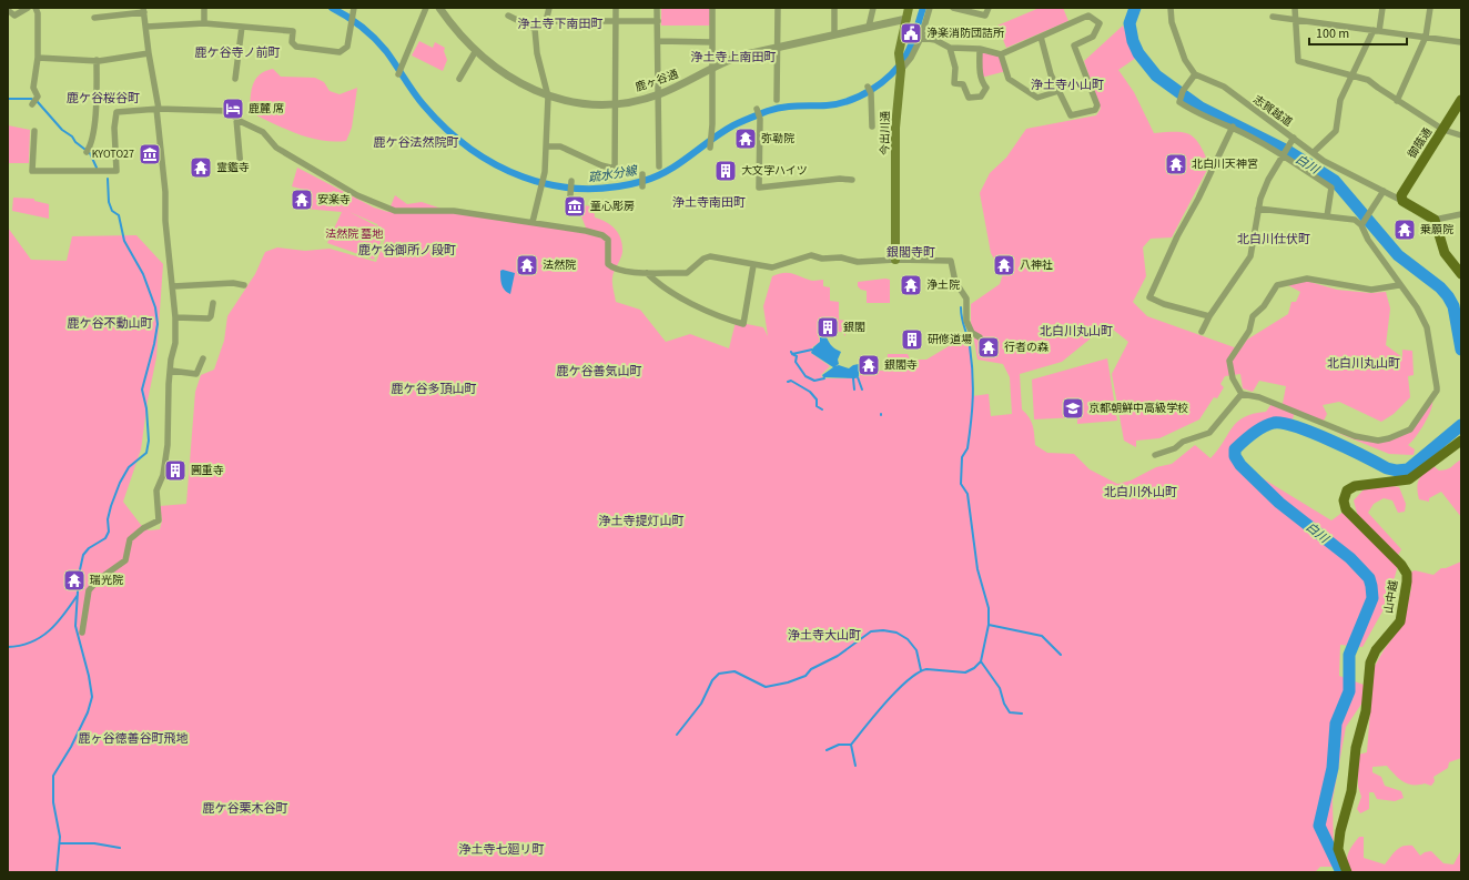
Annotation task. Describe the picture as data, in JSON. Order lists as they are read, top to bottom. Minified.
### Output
{"streets":{"main road":["今出川通","御蔭通","山中越"],"street":["鹿ヶ谷通","志賀越道"]},"crossings":[["鹿ヶ谷通","今出川通"],["志賀越道","御蔭通"]],"districts":["浄土寺下南田町","鹿ケ谷寺ノ前町","浄土寺上南田町","浄土寺小山町","鹿ケ谷桜谷町","鹿ケ谷法然院町","浄土寺南田町","北白川仕伏町","鹿ケ谷御所ノ段町","銀閣寺町","鹿ケ谷不動山町","北白川丸山町","北白川丸山町","鹿ケ谷善気山町","鹿ケ谷多頂山町","北白川外山町","浄土寺提灯山町","浄土寺大山町","鹿ヶ谷徳善谷町飛地","鹿ケ谷栗木谷町","浄土寺七廻リ町"],"water":["白川","疏水分線"],"parks":["法然院 墓地"],"places":{"public building":["浄楽消防団詰所"],"hotel":["鹿麓 席"],"temple":["弥勒院","北白川天神宮","霊鑑寺","安楽寺","乗願院","法然院","八神社","浄土院","行者の森","銀閣寺","瑞光院"],"museum":["KYOTO27","童心彫房"],"building":["大文字ハイツ","銀閣","研修道場","圓重寺"],"school or university":["京都朝鮮中高級学校"]},"scale_bar":"100 m"}
